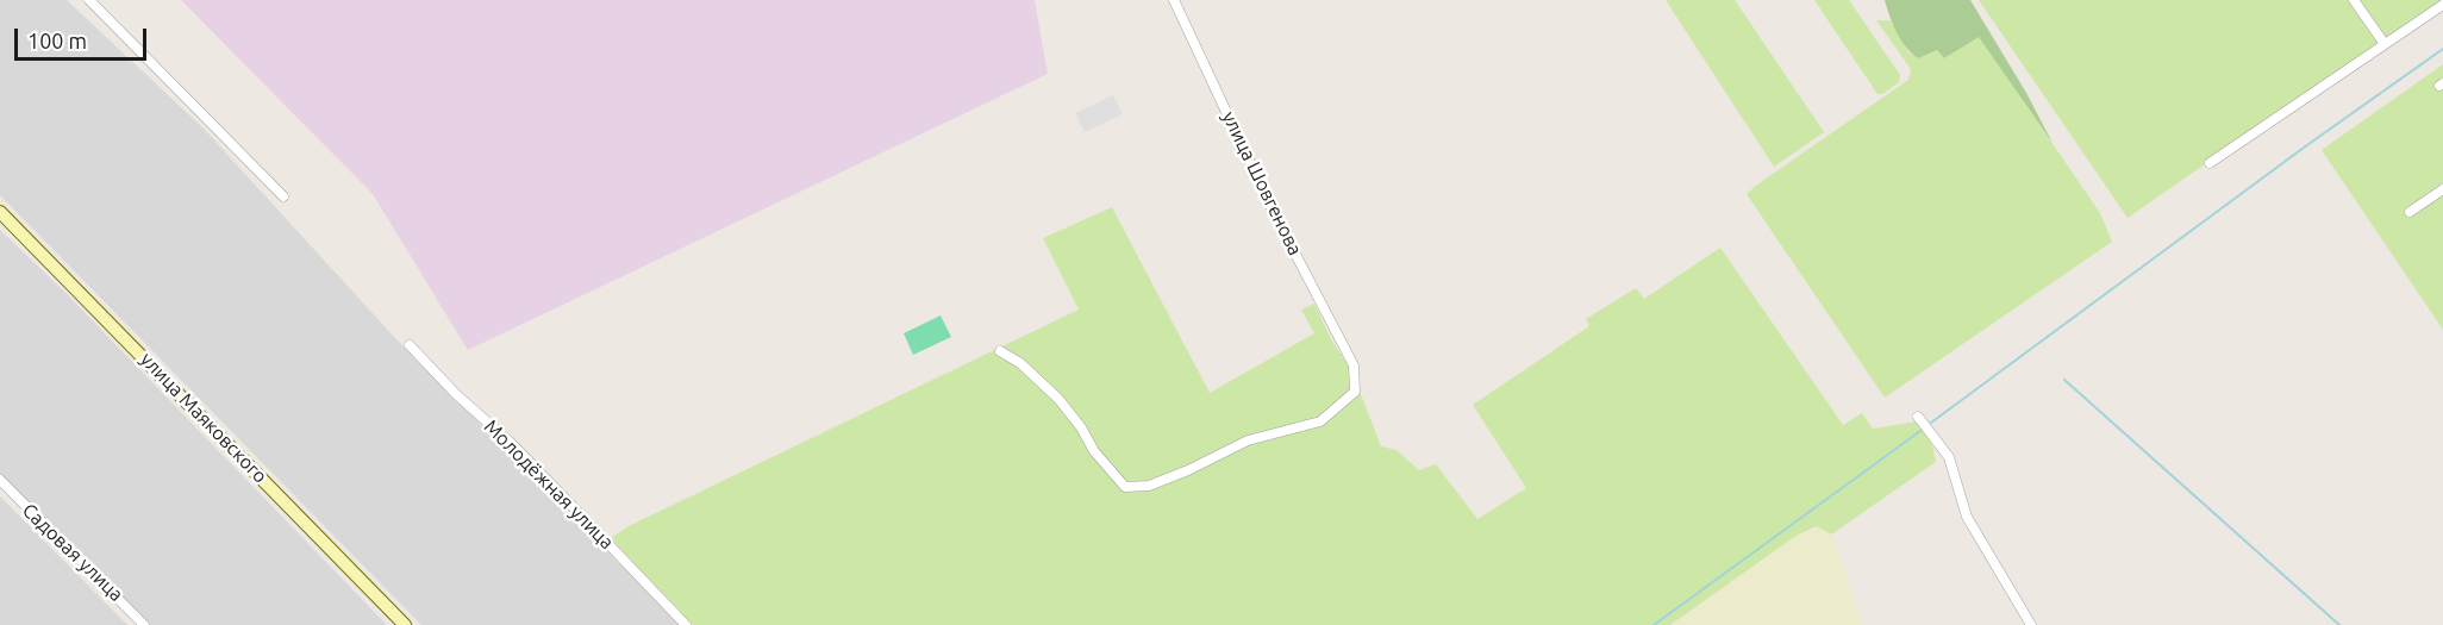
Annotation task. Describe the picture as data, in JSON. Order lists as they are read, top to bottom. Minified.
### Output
{"streets":{"street":["улица Шовгенова","улица Маяковского","Молодёжная улица","Садовая улица"]},"scale_bar":"100 m"}
